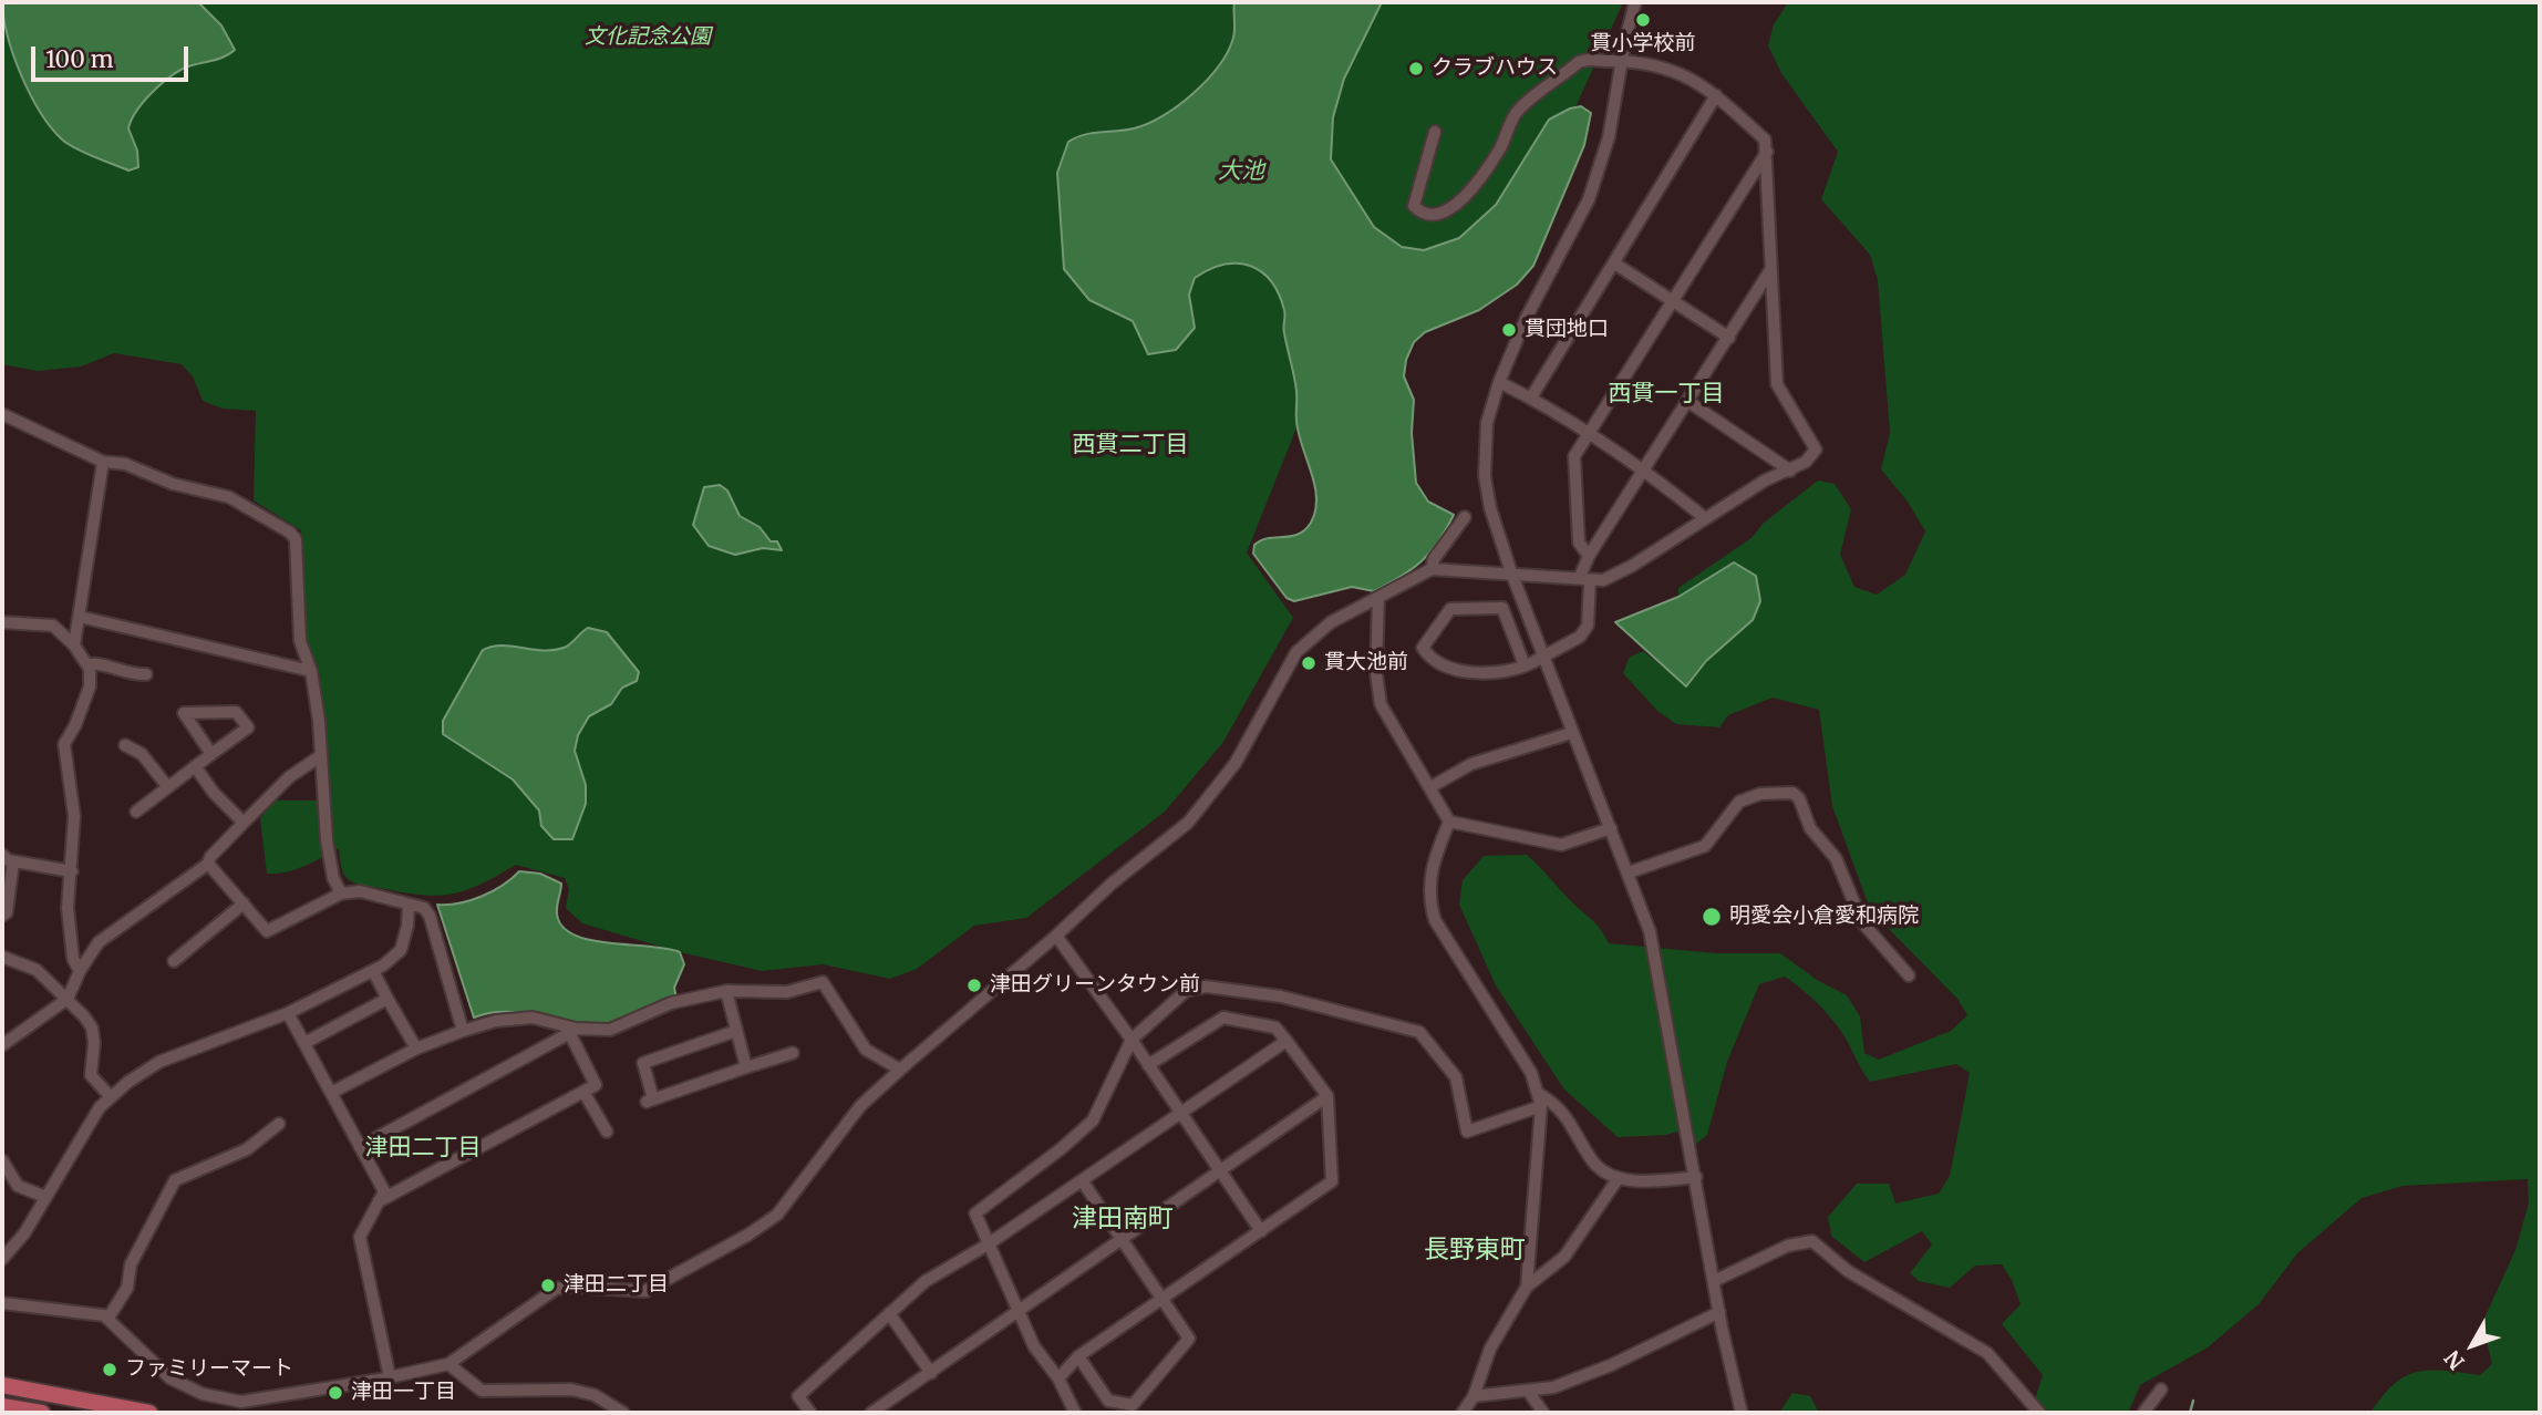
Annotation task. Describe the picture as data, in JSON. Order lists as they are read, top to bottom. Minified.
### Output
{"districts":["西貫一丁目","西貫二丁目","津田二丁目","津田南町","長野東町"],"water":["大池"],"parks":["文化記念公園"],"places":["貫小学校前","クラブハウス","貫団地口","貫大池前","明愛会小倉愛和病院","津田グリーンタウン前","津田二丁目","ファミリーマート","津田一丁目"],"scale_bar":"100 m","north":"bottom left"}
